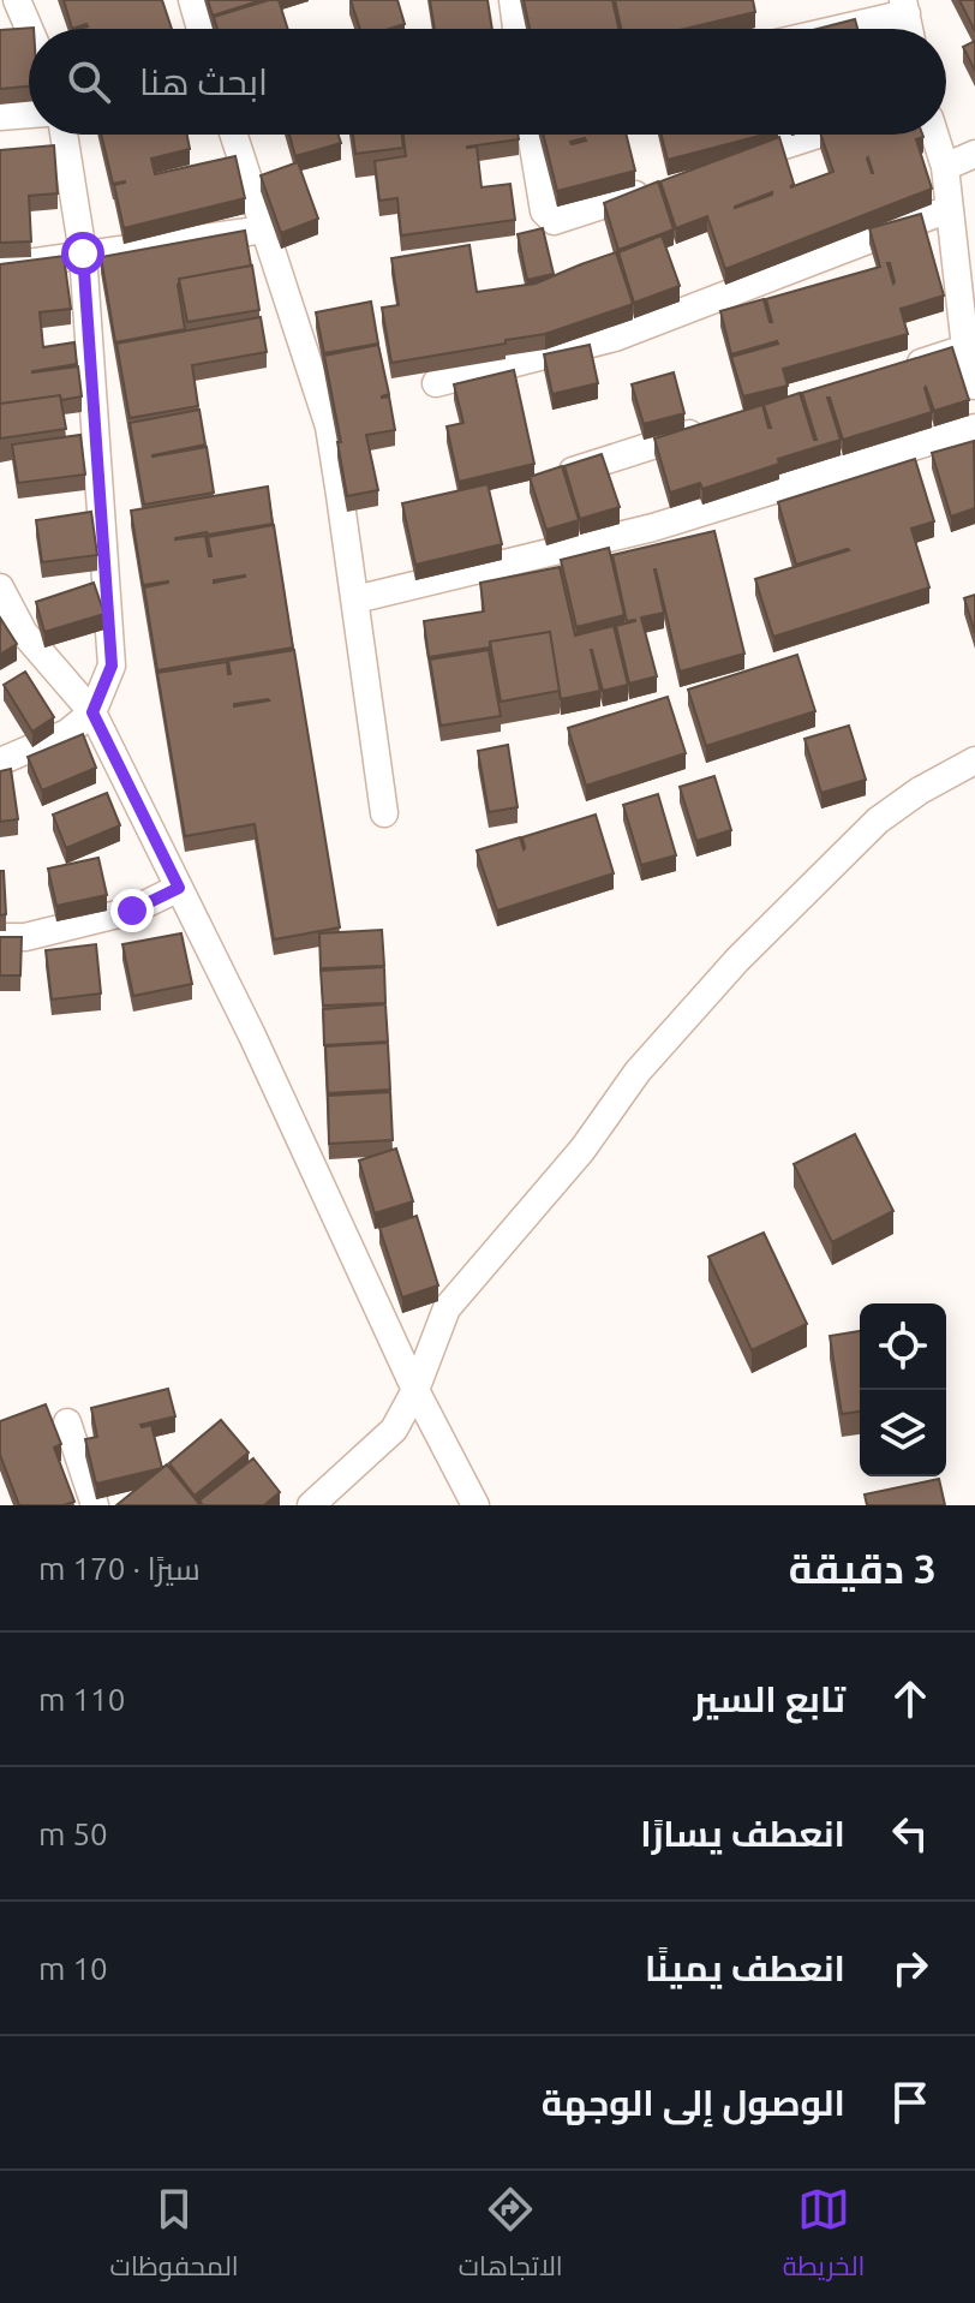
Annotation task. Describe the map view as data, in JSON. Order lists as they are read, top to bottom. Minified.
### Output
{"page":{"search":"ابحث هنا","heading":["3 دقيقة","سيرًا · 170 m"],"list":[["تابع السير","110 m"],["انعطف يسارًا","50 m"],["انعطف يمينًا","10 m"],"الوصول إلى الوجهة"],"nav":["الخريطة","الاتجاهات","المحفوظات"]}}
